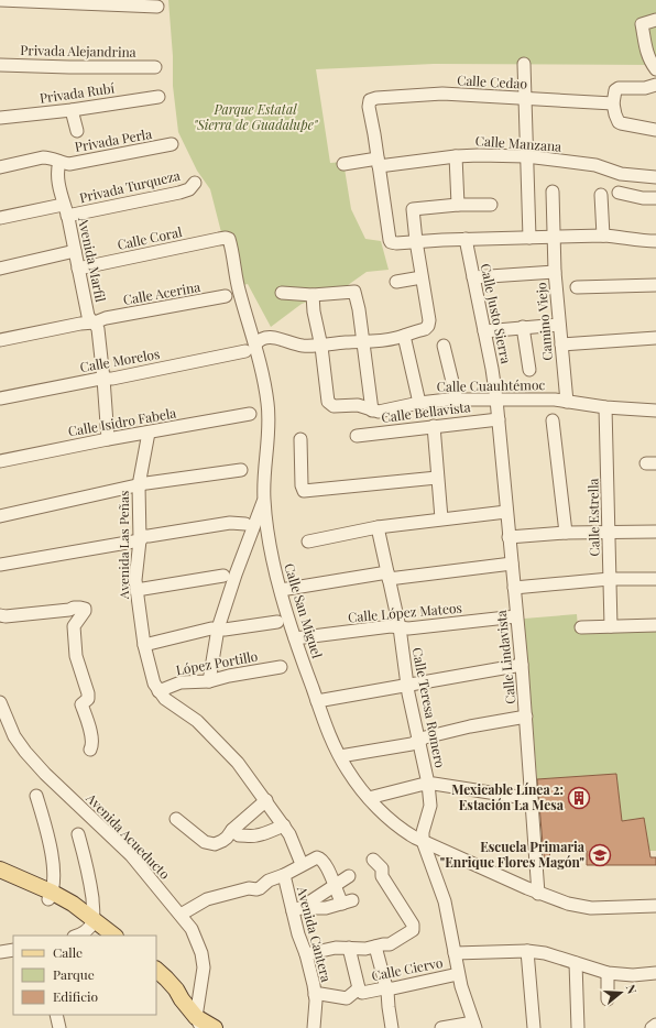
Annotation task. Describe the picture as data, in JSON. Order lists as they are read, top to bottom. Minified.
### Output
{"streets":{"street":["Privada Alejandrina","Calle Cedao","Privada Rubí","Privada Perla","Calle Manzana","Privada Turqueza","Calle Coral","Avenida Marfil","Calle Acerina","Calle Justo Sierra","Camino Viejo","Calle Morelos","Calle Cuauhtémoc","Calle Bellavista","Calle Isidro Fabela","Calle Estrella","Avenida Las Peñas","Calle San Miguel","Calle López Mateos","Calle Lindavista","López Portillo","Calle Teresa Romero","Avenida Acueducto","Avenida Cantera","Calle Ciervo"]},"crossings":[["Calle Cedao","Calle Manzana"],["Privada Perla","Avenida Marfil"],["Privada Turqueza","Avenida Marfil"],["Calle Coral","Avenida Marfil"],["Calle Coral","Calle San Miguel"],["Avenida Marfil","Calle Acerina"],["Avenida Marfil","Calle Morelos"],["Avenida Marfil","Calle Isidro Fabela"],["Calle Justo Sierra","Calle Cuauhtémoc"],["Calle Justo Sierra","Calle Bellavista"],["Calle Justo Sierra","Calle Lindavista"],["Camino Viejo","Calle Cuauhtémoc"],["Calle Morelos","Calle Cuauhtémoc"],["Calle Morelos","Calle San Miguel"],["Calle Cuauhtémoc","Calle Estrella"],["Calle Bellavista","Calle Lindavista"],["Calle Isidro Fabela","Avenida Las Peñas"],["Avenida Las Peñas","López Portillo"],["Calle San Miguel","Calle López Mateos"],["Calle San Miguel","Calle Lindavista"],["Calle San Miguel","Calle Teresa Romero"],["Calle López Mateos","Calle Lindavista"],["Calle López Mateos","Calle Teresa Romero"],["Avenida Cantera","Calle Ciervo"]],"parks":["Parque Estatal \"Sierra de Guadalupe\""],"places":{"building":["Mexicable Línea 2: Estación La Mesa"],"school or university":["Escuela Primaria \"Enrique Flores Magón\""]},"legend":["Calle","Parque","Edificio"],"north":"right"}
